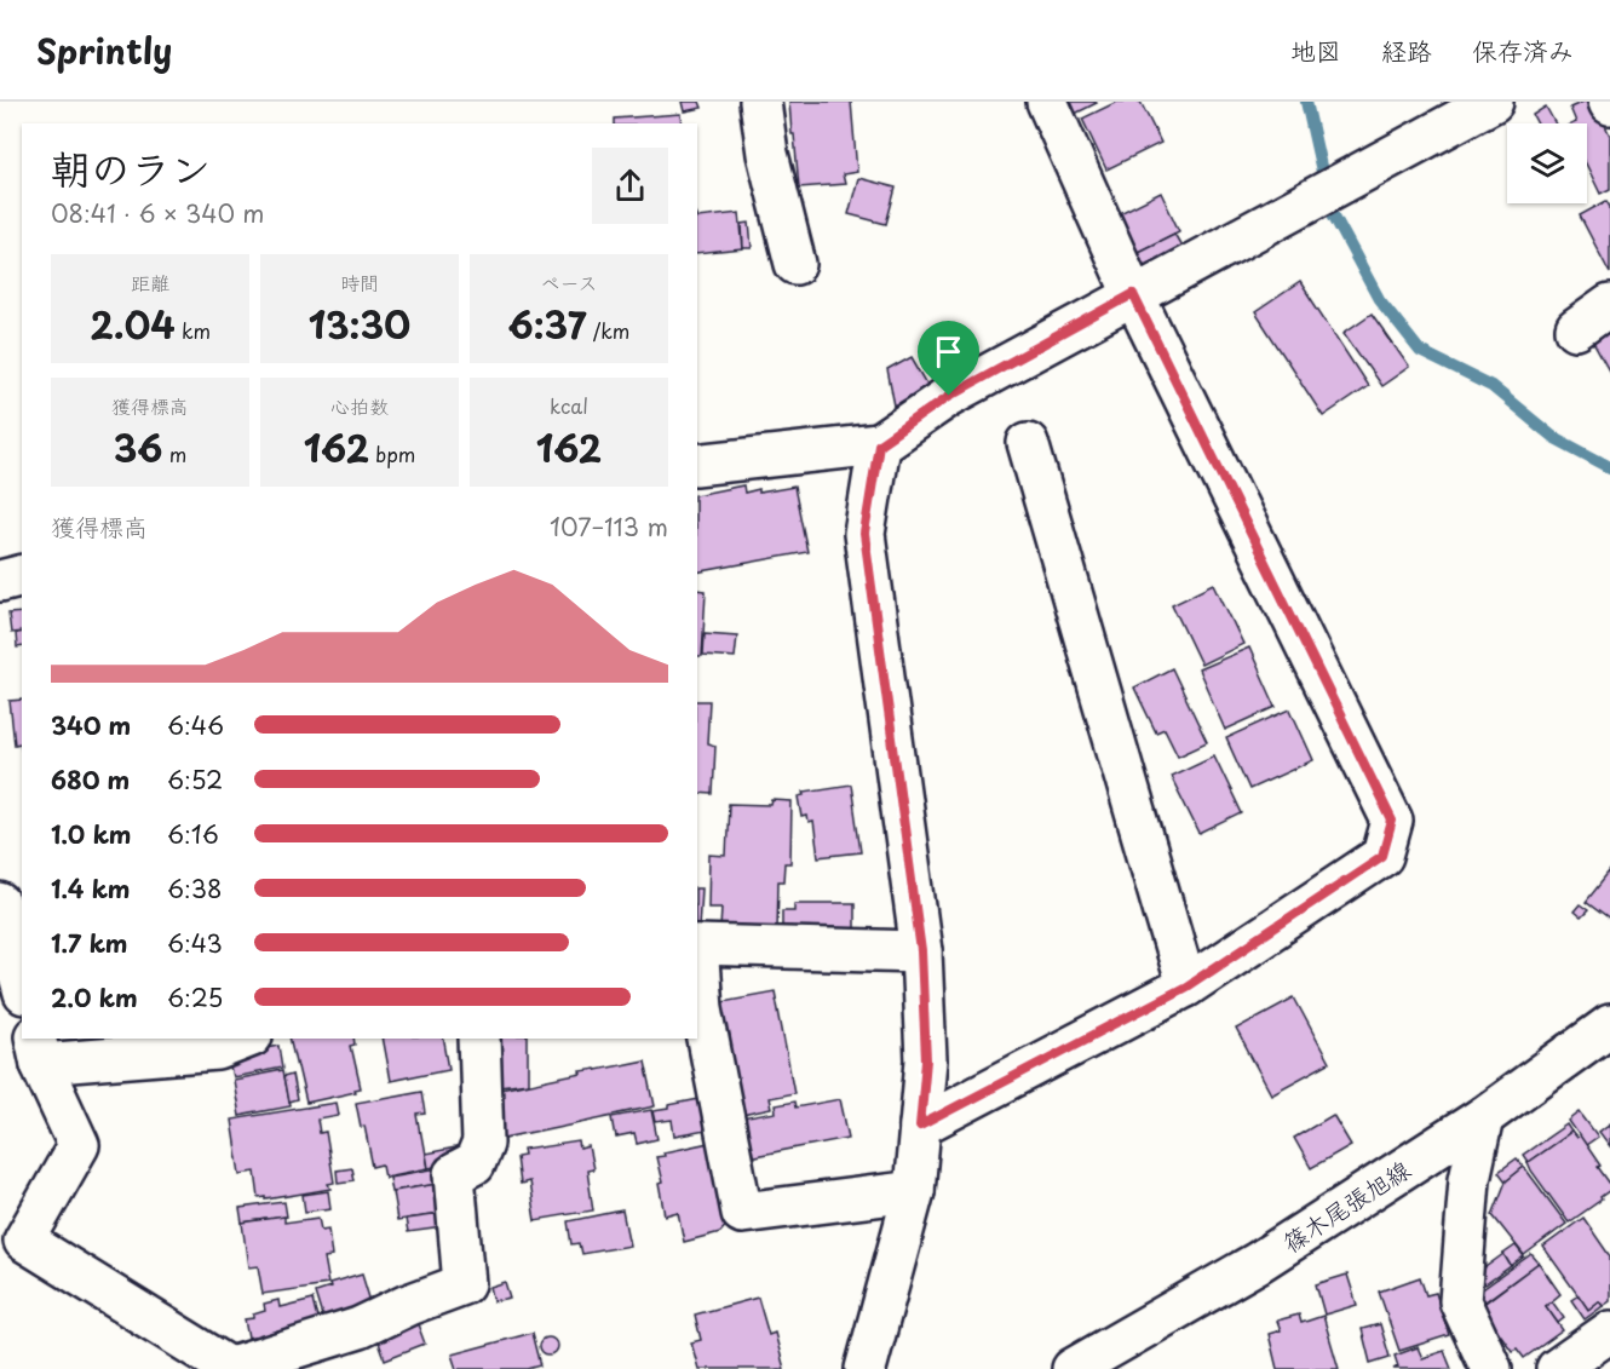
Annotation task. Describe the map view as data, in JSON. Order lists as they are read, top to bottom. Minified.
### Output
{"streets":{"street":["篠木尾張旭線"]},"page":{"header":"Sprintly","nav":["地図","経路","保存済み"],"heading":["朝のラン","08:41 · 6 × 340 m"],"stats":[["距離","2.04 km"],["時間","13:30"],["ペース","6:37 /km"],["獲得標高","36 m"],["心拍数","162 bpm"],["kcal","162"]],"chart":["獲得標高","107–113 m"],"list":[{"name":"340 m","note":"6:46"},{"name":"680 m","note":"6:52"},{"name":"1.0 km","note":"6:16"},{"name":"1.4 km","note":"6:38"},{"name":"1.7 km","note":"6:43"},{"name":"2.0 km","note":"6:25"}]}}
